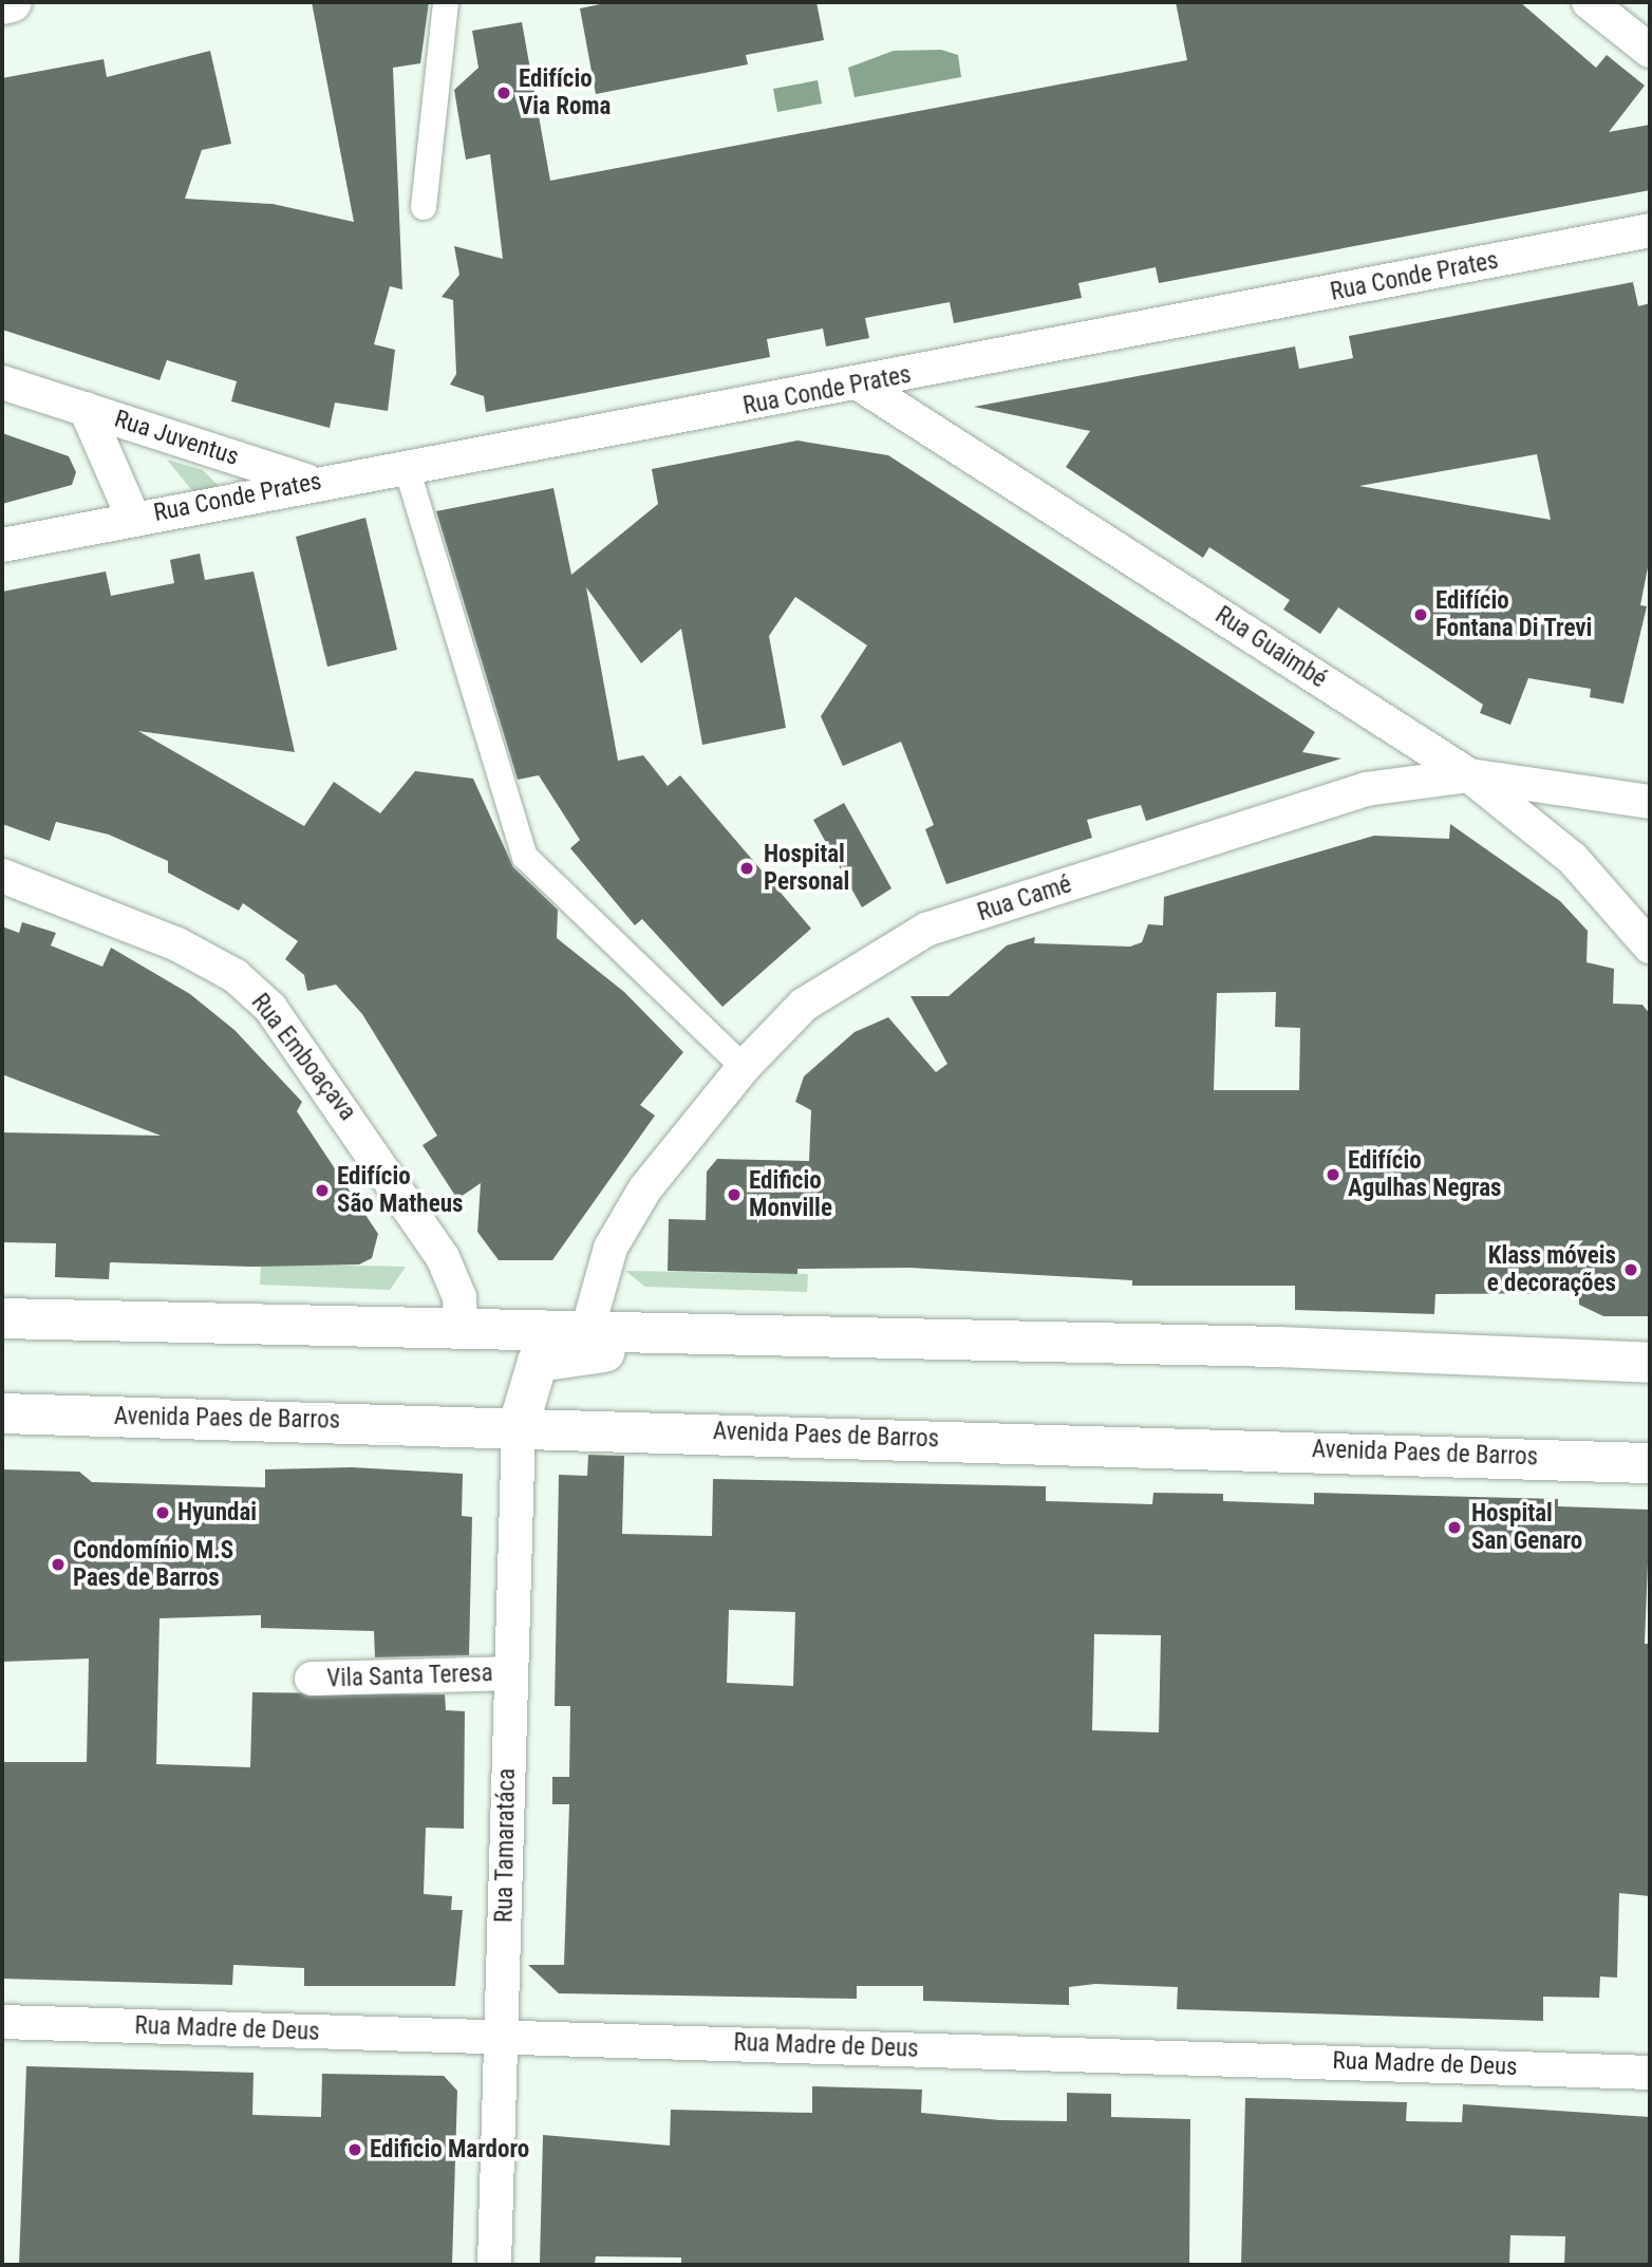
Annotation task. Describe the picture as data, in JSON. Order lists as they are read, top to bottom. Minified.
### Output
{"streets":{"main road":["Avenida Paes de Barros"],"street":["Rua Conde Prates","Rua Juventus","Rua Guaimbé","Rua Camé","Rua Emboaçava","Vila Santa Teresa","Rua Tamaratáca","Rua Madre de Deus"]},"crossings":[["Rua Conde Prates","Rua Juventus"],["Rua Conde Prates","Rua Guaimbé"],["Rua Guaimbé","Rua Camé"],["Avenida Paes de Barros","Rua Tamaratáca"],["Vila Santa Teresa","Rua Tamaratáca"],["Rua Tamaratáca","Rua Madre de Deus"]],"places":["Edifício Via Roma","Edifício Fontana Di Trevi","Hospital Personal","Edifício Agulhas Negras","Edifício São Matheus","Edificio Monville","Klass móveis e decorações","Hyundai","Hospital San Genaro","Condomínio M.S Paes de Barros","Edificio Mardoro"]}
